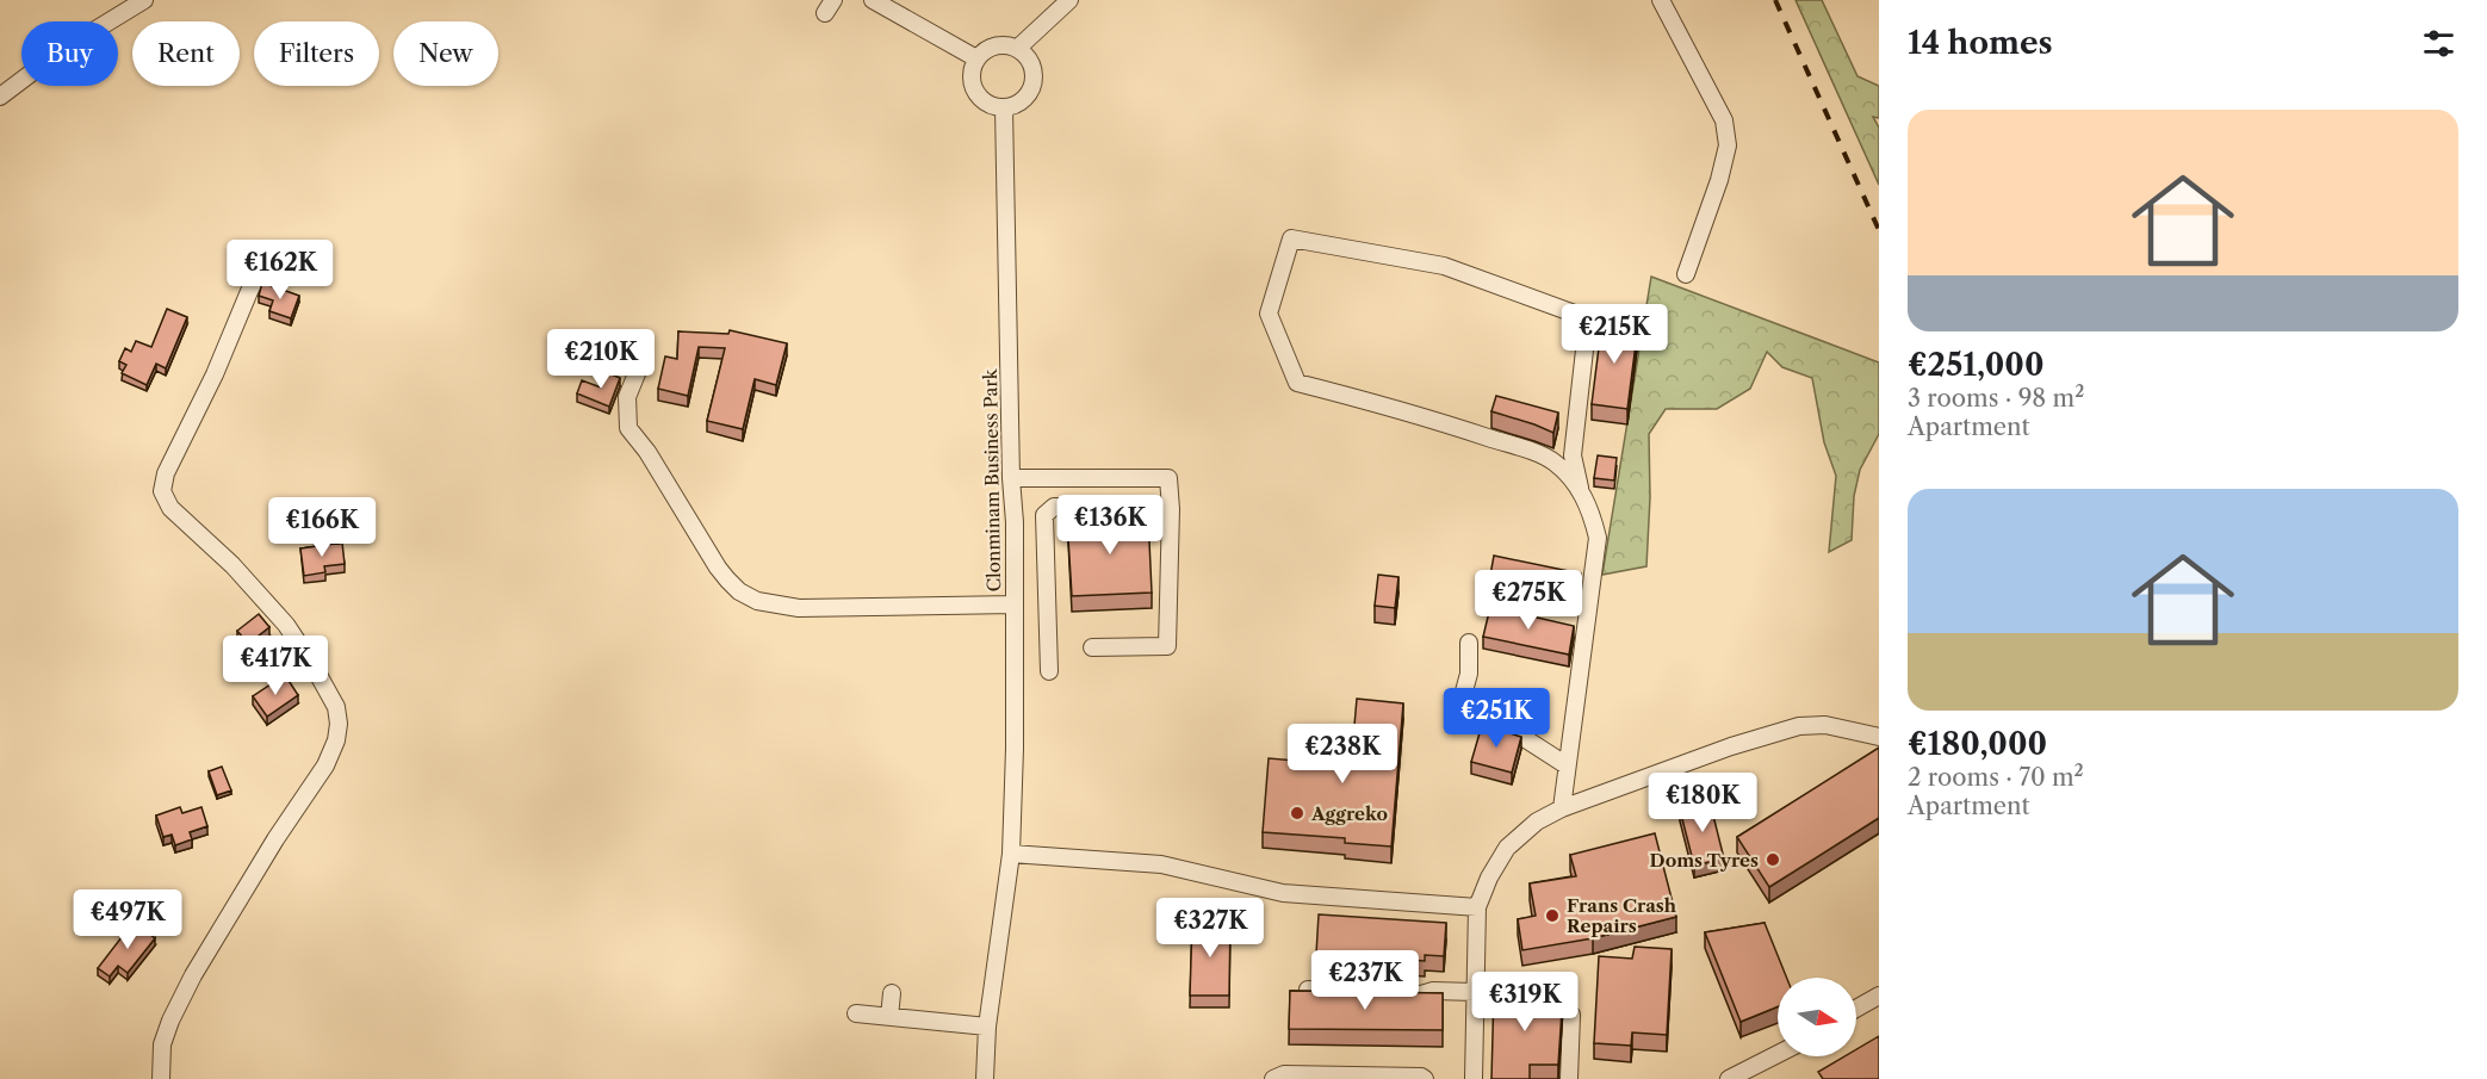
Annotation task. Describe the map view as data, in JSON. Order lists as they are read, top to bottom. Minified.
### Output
{"streets":{"street":["Clonminam Business Park"]},"places":["Aggreko","Doms Tyres","Frans Crash Repairs"],"north":"right","page":{"heading":"14 homes","chip":["Buy","Rent","Filters","New"],"list":[{"name":"€251,000","note":"3 rooms · 98 m² · Apartment"},{"name":"€180,000","note":"2 rooms · 70 m² · Apartment"}],"price":["€162K","€215K","€210K","€136K","€166K","€275K","€417K","€251K","€238K","€180K","€497K","€327K","€237K","€319K"]}}
